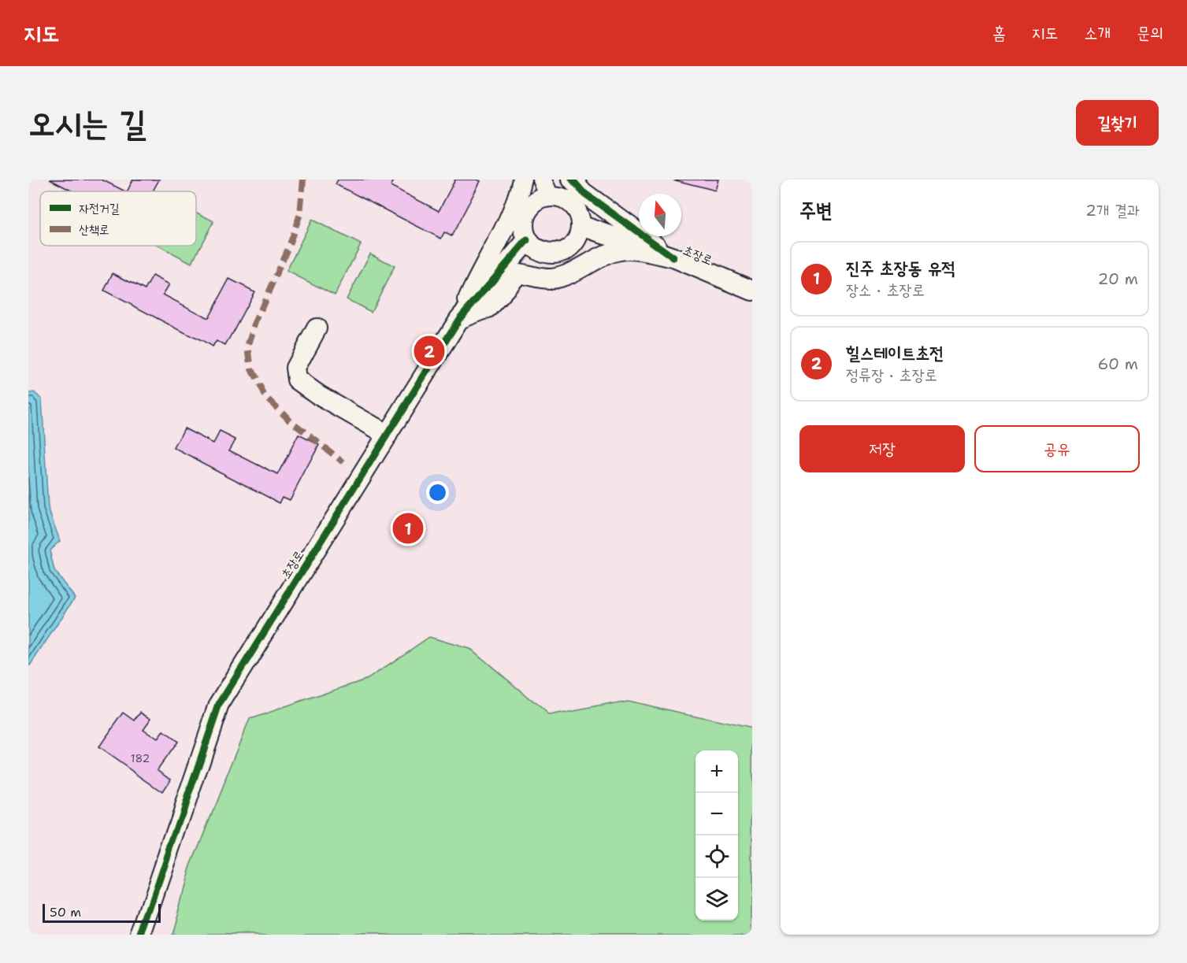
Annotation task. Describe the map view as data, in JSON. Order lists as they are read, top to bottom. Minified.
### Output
{"streets":{"street":["초장로"]},"house_numbers":["182"],"legend":["자전거길","산책로"],"scale_bar":"50 m","north":"top","page":{"header":"지도","nav":["홈","지도","소개","문의"],"buttons":["길찾기",["저장","공유"]],"title":"오시는 길","heading":["주변","2개 결과"],"list":[{"mark":"1","name":"진주 초장동 유적","note":"장소 · 초장로","value":"20 m"},{"mark":"2","name":"힐스테이트초전","note":"정류장 · 초장로","value":"60 m"}],"pins":["2","1"],"map_buttons":["+","−"],"scale":"50 m"}}
